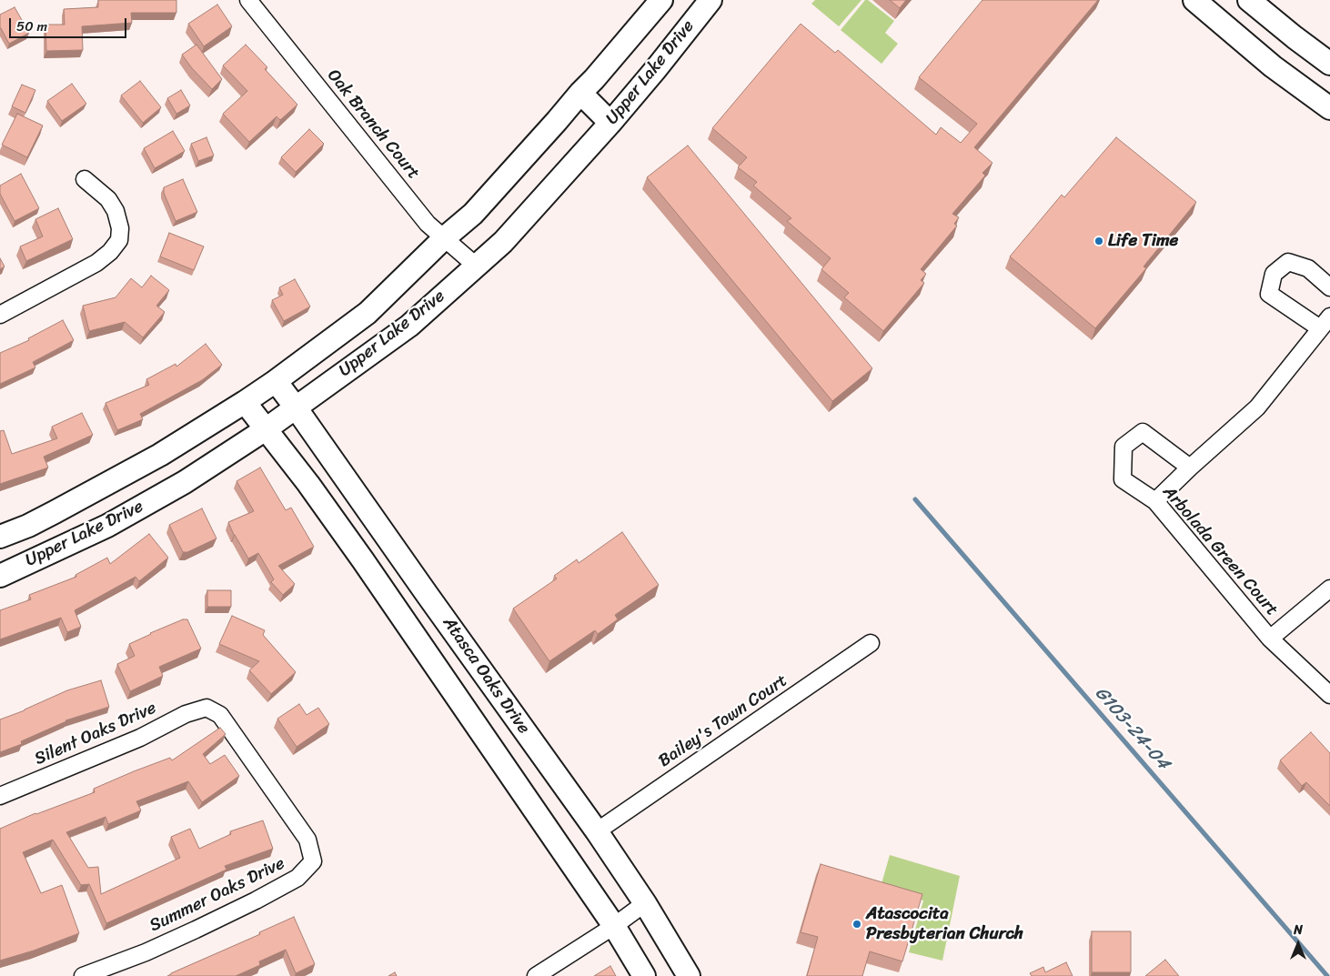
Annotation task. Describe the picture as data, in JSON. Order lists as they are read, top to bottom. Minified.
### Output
{"streets":{"street":["Upper Lake Drive","Oak Branch Court","Arbolada Green Court","Atasca Oaks Drive","Bailey's Town Court","Silent Oaks Drive","Summer Oaks Drive"]},"crossings":[["Upper Lake Drive","Oak Branch Court"],["Upper Lake Drive","Atasca Oaks Drive"],["Atasca Oaks Drive","Bailey's Town Court"],["Silent Oaks Drive","Summer Oaks Drive"]],"water":["G103-24-04"],"places":["Life Time","Atascocita Presbyterian Church"],"scale_bar":"50 m","north":"top"}
